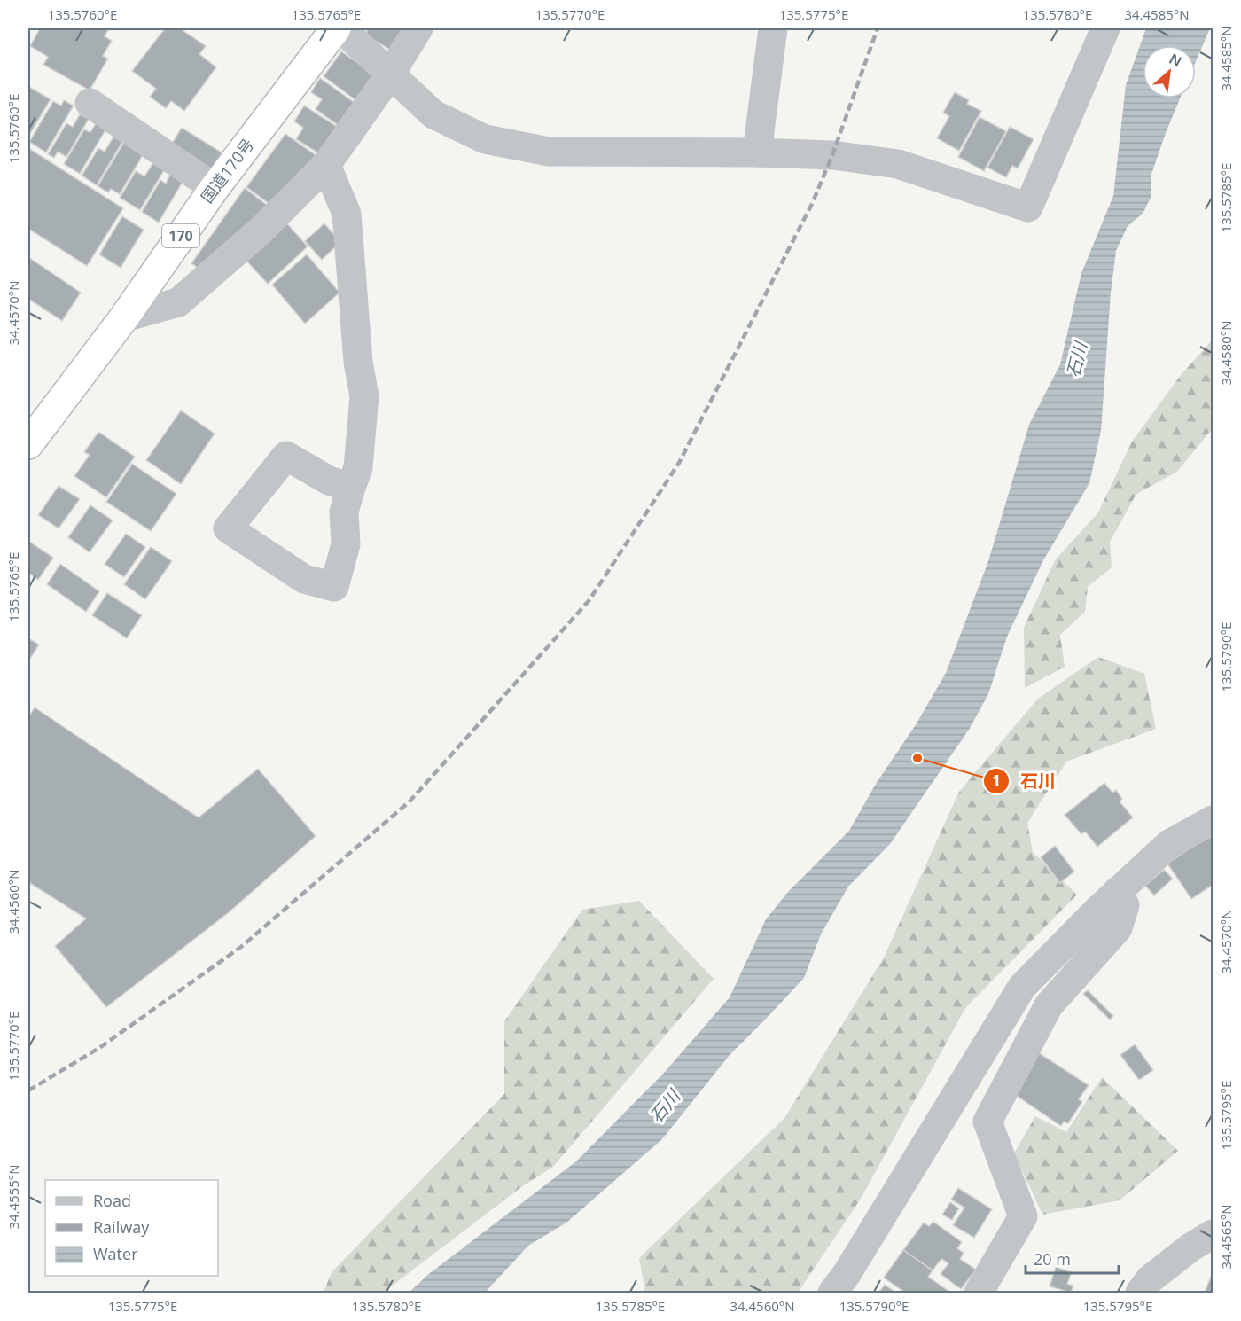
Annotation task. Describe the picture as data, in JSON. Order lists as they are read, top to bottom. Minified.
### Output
{"streets":{"highway":["国道170号","170"]},"water":["石川"],"places":["石川"],"legend":["Road","Railway","Water"],"scale_bar":"20 m","north":"top right","coordinates":["135.5760°E","135.5765°E","135.5770°E","135.5775°E","135.5780°E","34.4585°N","135.5785°E","34.4570°N","34.4580°N","135.5790°E","34.4560°N","135.5795°E","34.4555°N","34.4565°N"]}
